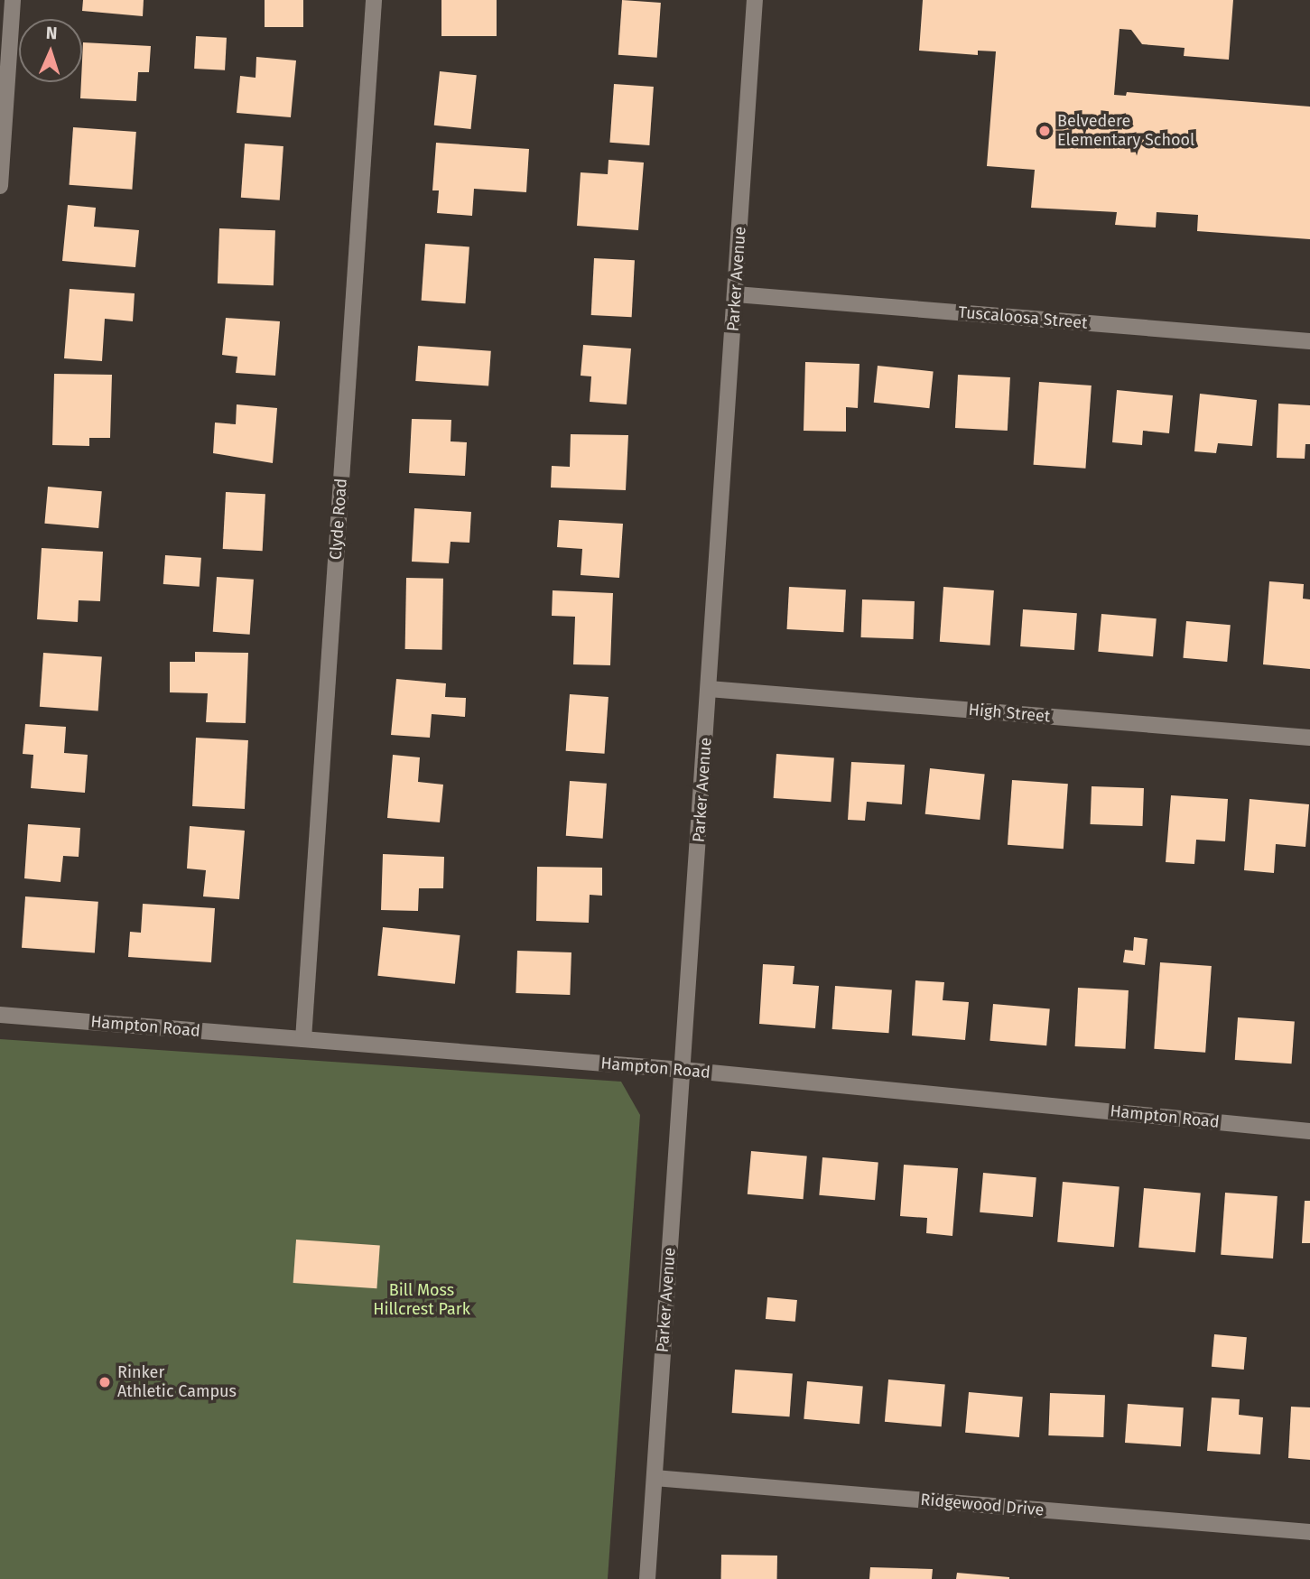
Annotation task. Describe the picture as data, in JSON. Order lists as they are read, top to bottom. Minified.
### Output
{"streets":{"street":["Parker Avenue","Tuscaloosa Street","Clyde Road","High Street","Hampton Road","Ridgewood Drive"]},"crossings":[["Parker Avenue","Tuscaloosa Street"],["Parker Avenue","High Street"],["Parker Avenue","Hampton Road"],["Parker Avenue","Ridgewood Drive"],["Clyde Road","Hampton Road"]],"parks":["Bill Moss Hillcrest Park"],"places":["Belvedere Elementary School","Rinker Athletic Campus"],"north":"top"}
